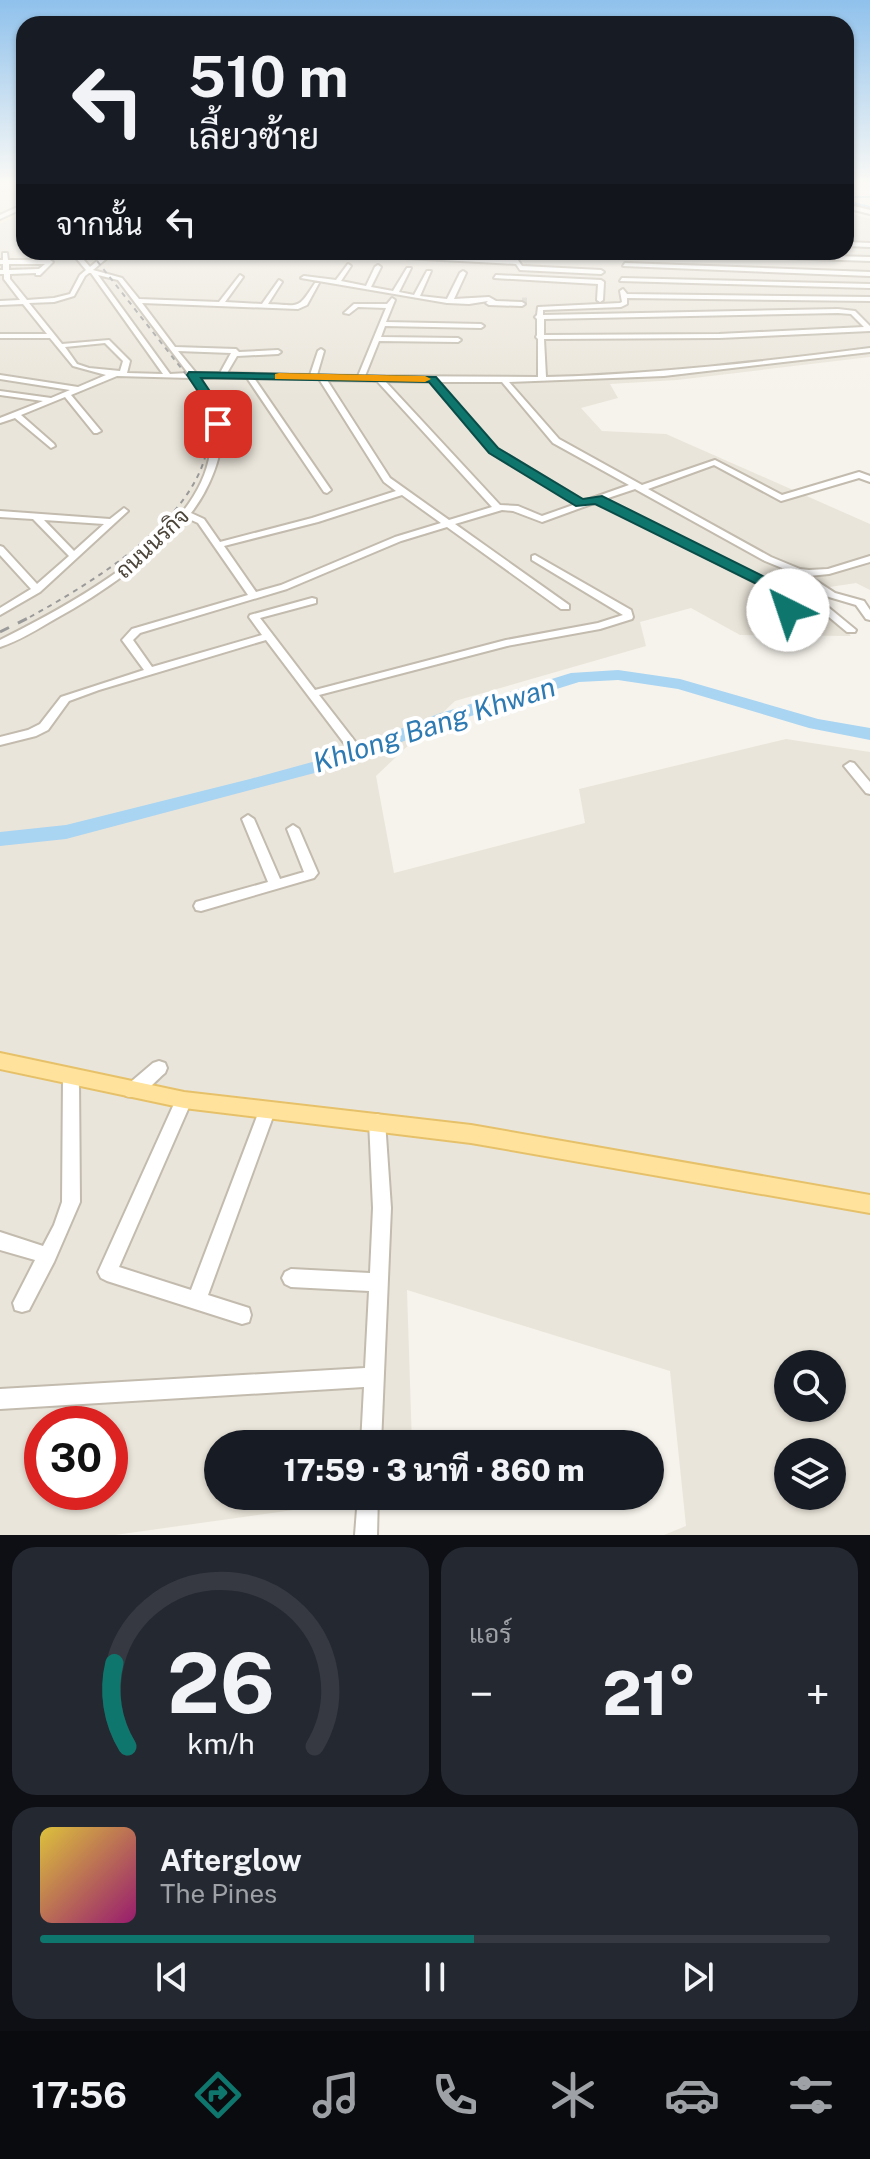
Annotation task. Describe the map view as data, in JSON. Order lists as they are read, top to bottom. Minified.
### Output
{"streets":{"street":["ถนนนรกิจ"]},"water":["Khlong Bang Khwan"],"page":{"turn":["510 m","เลี้ยวซ้าย"],"then":"จากนั้น","limit":"30","trip":"17:59 · 3 นาที · 860 m","tile":"แอร์","heat":["−","21°","+"],"song":["Afterglow","The Pines"],"tabs":"17:56","gauge":["26","km/h"]}}
